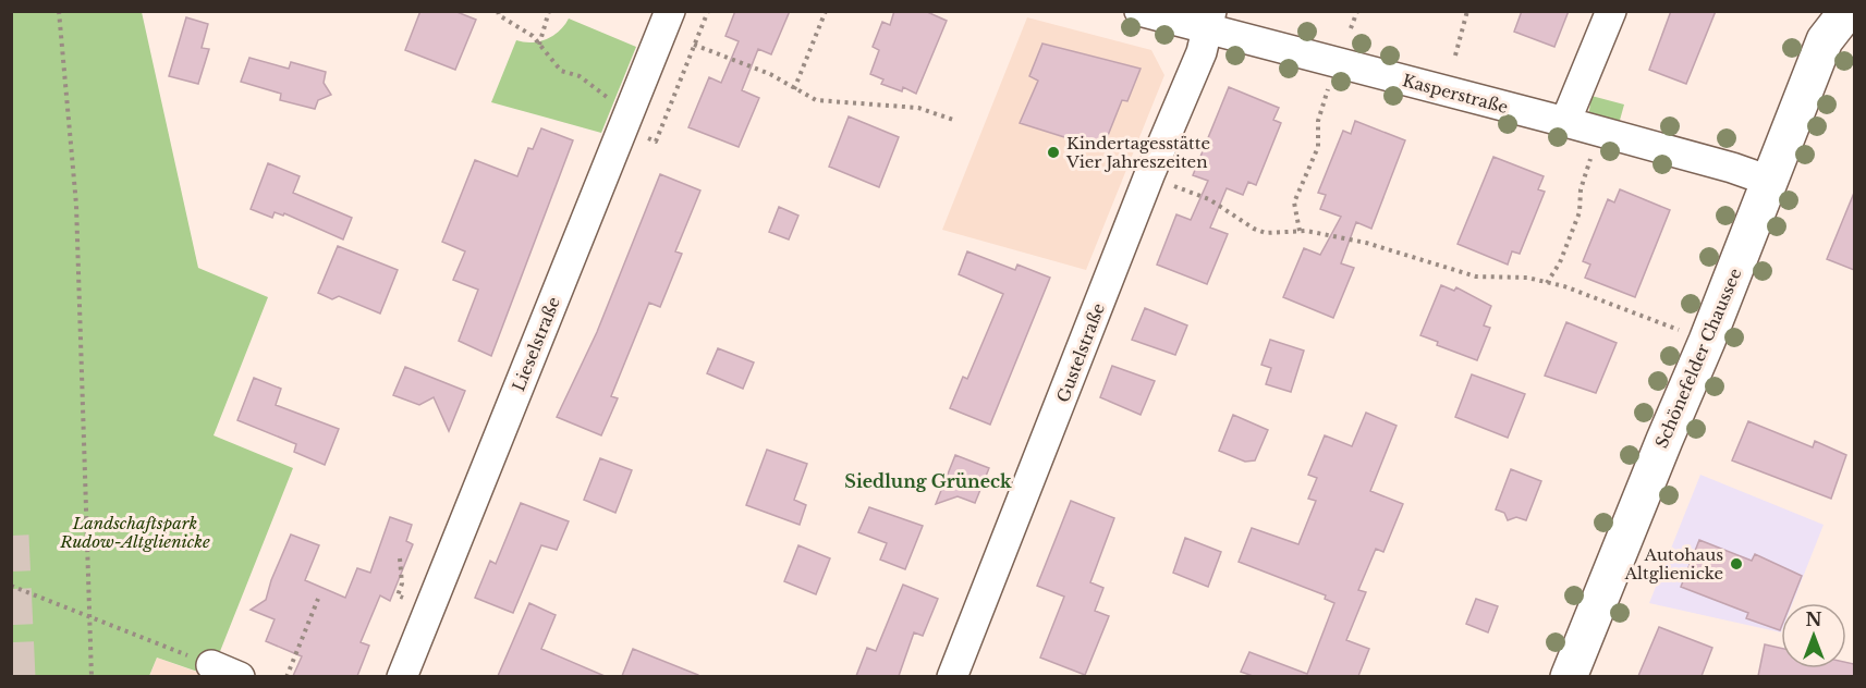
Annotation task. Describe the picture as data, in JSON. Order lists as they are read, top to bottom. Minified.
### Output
{"streets":{"main road":["Schönefelder Chaussee"],"street":["Kasperstraße","Lieselstraße","Gustelstraße"]},"crossings":[["Kasperstraße","Gustelstraße"],["Kasperstraße","Schönefelder Chaussee"]],"districts":["Siedlung Grüneck"],"parks":["Landschaftspark Rudow-Altglienicke"],"places":["Kindertagesstätte Vier Jahreszeiten","Autohaus Altglienicke"],"north":"top"}
